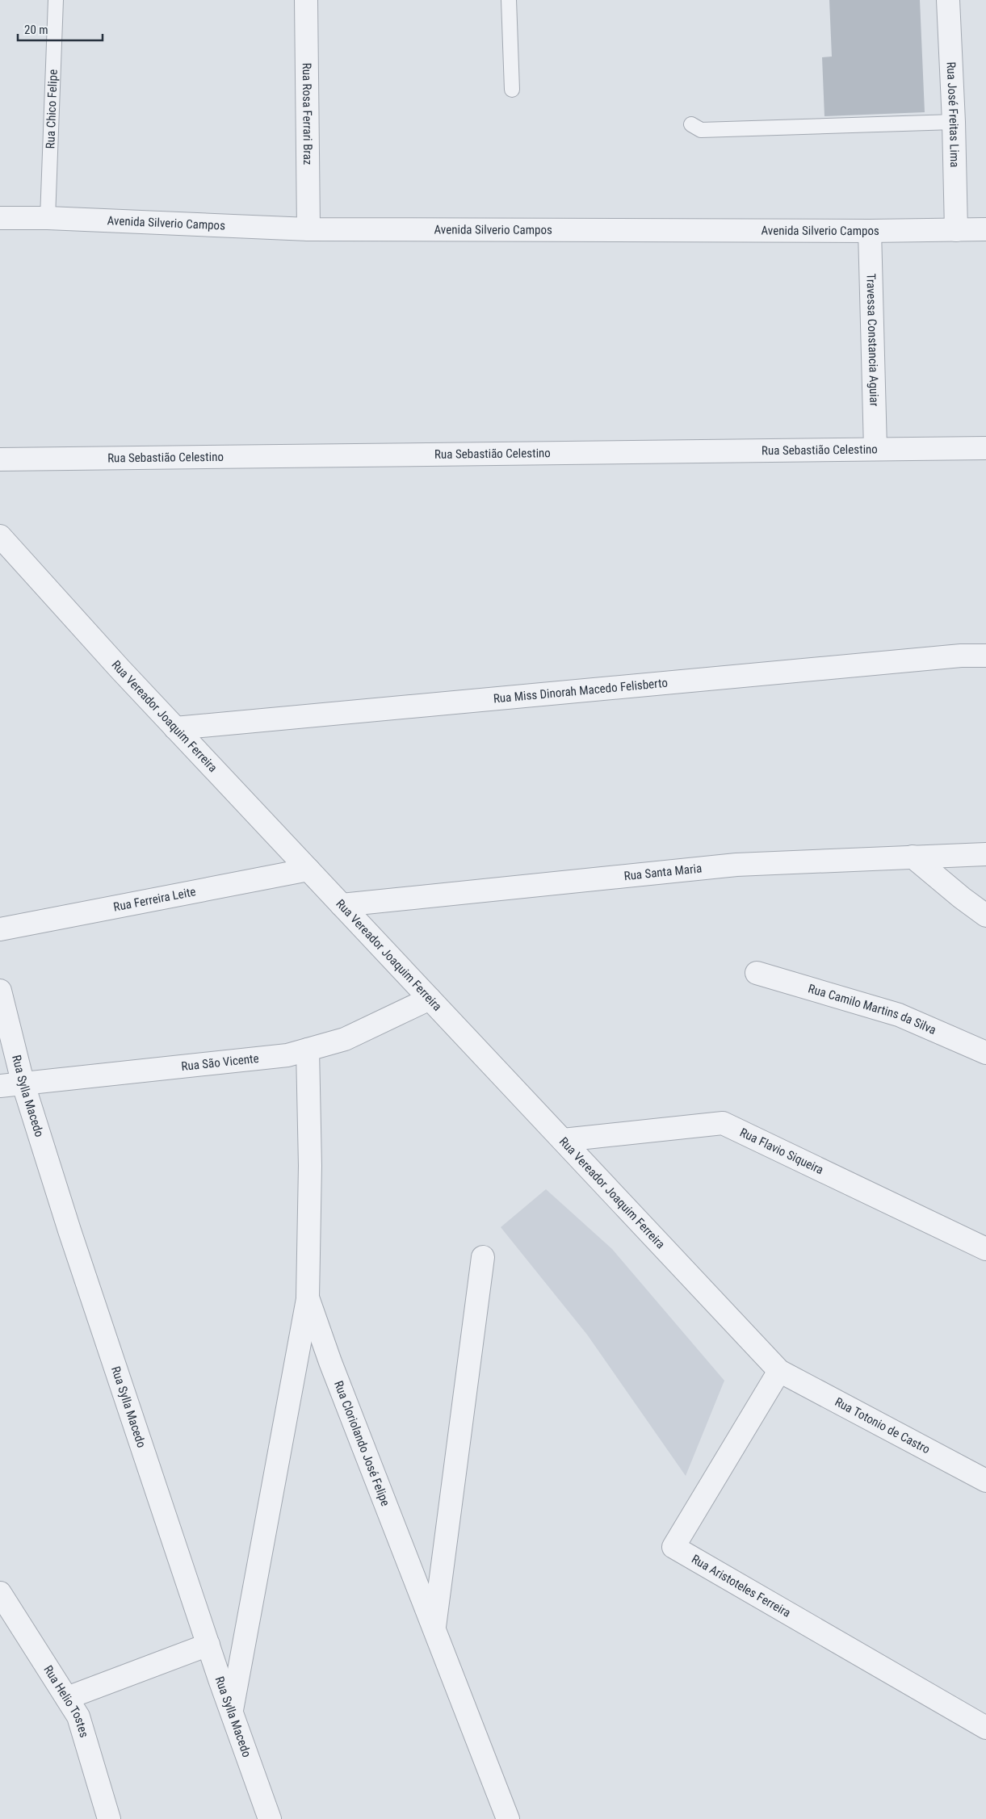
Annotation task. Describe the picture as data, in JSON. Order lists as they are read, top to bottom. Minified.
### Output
{"streets":{"street":["Rua Rosa Ferrari Braz","Rua José Freitas Lima","Avenida Silverio Campos","Travessa Constancia Aguiar","Rua Sebastião Celestino","Rua Miss Dinorah Macedo Felisberto","Rua Vereador Joaquim Ferreira","Rua Santa Maria","Rua Ferreira Leite","Rua Camilo Martins da Silva","Rua São Vicente","Rua Sylla Macedo","Rua Flavio Siqueira","Rua Totonio de Castro","Rua Cloriolando José Felipe","Rua Aristoteles Ferreira","Rua Helio Tostes"],"lane":["Rua Chico Felipe"]},"crossings":[["Rua Chico Felipe","Avenida Silverio Campos"],["Rua Rosa Ferrari Braz","Avenida Silverio Campos"],["Rua José Freitas Lima","Avenida Silverio Campos"],["Avenida Silverio Campos","Travessa Constancia Aguiar"],["Travessa Constancia Aguiar","Rua Sebastião Celestino"],["Rua Miss Dinorah Macedo Felisberto","Rua Vereador Joaquim Ferreira"],["Rua Vereador Joaquim Ferreira","Rua Santa Maria"],["Rua Vereador Joaquim Ferreira","Rua Ferreira Leite"],["Rua Vereador Joaquim Ferreira","Rua São Vicente"],["Rua Vereador Joaquim Ferreira","Rua Flavio Siqueira"],["Rua Vereador Joaquim Ferreira","Rua Totonio de Castro"],["Rua Vereador Joaquim Ferreira","Rua Aristoteles Ferreira"],["Rua São Vicente","Rua Sylla Macedo"],["Rua São Vicente","Rua Cloriolando José Felipe"],["Rua Totonio de Castro","Rua Aristoteles Ferreira"]],"scale_bar":"20 m"}
